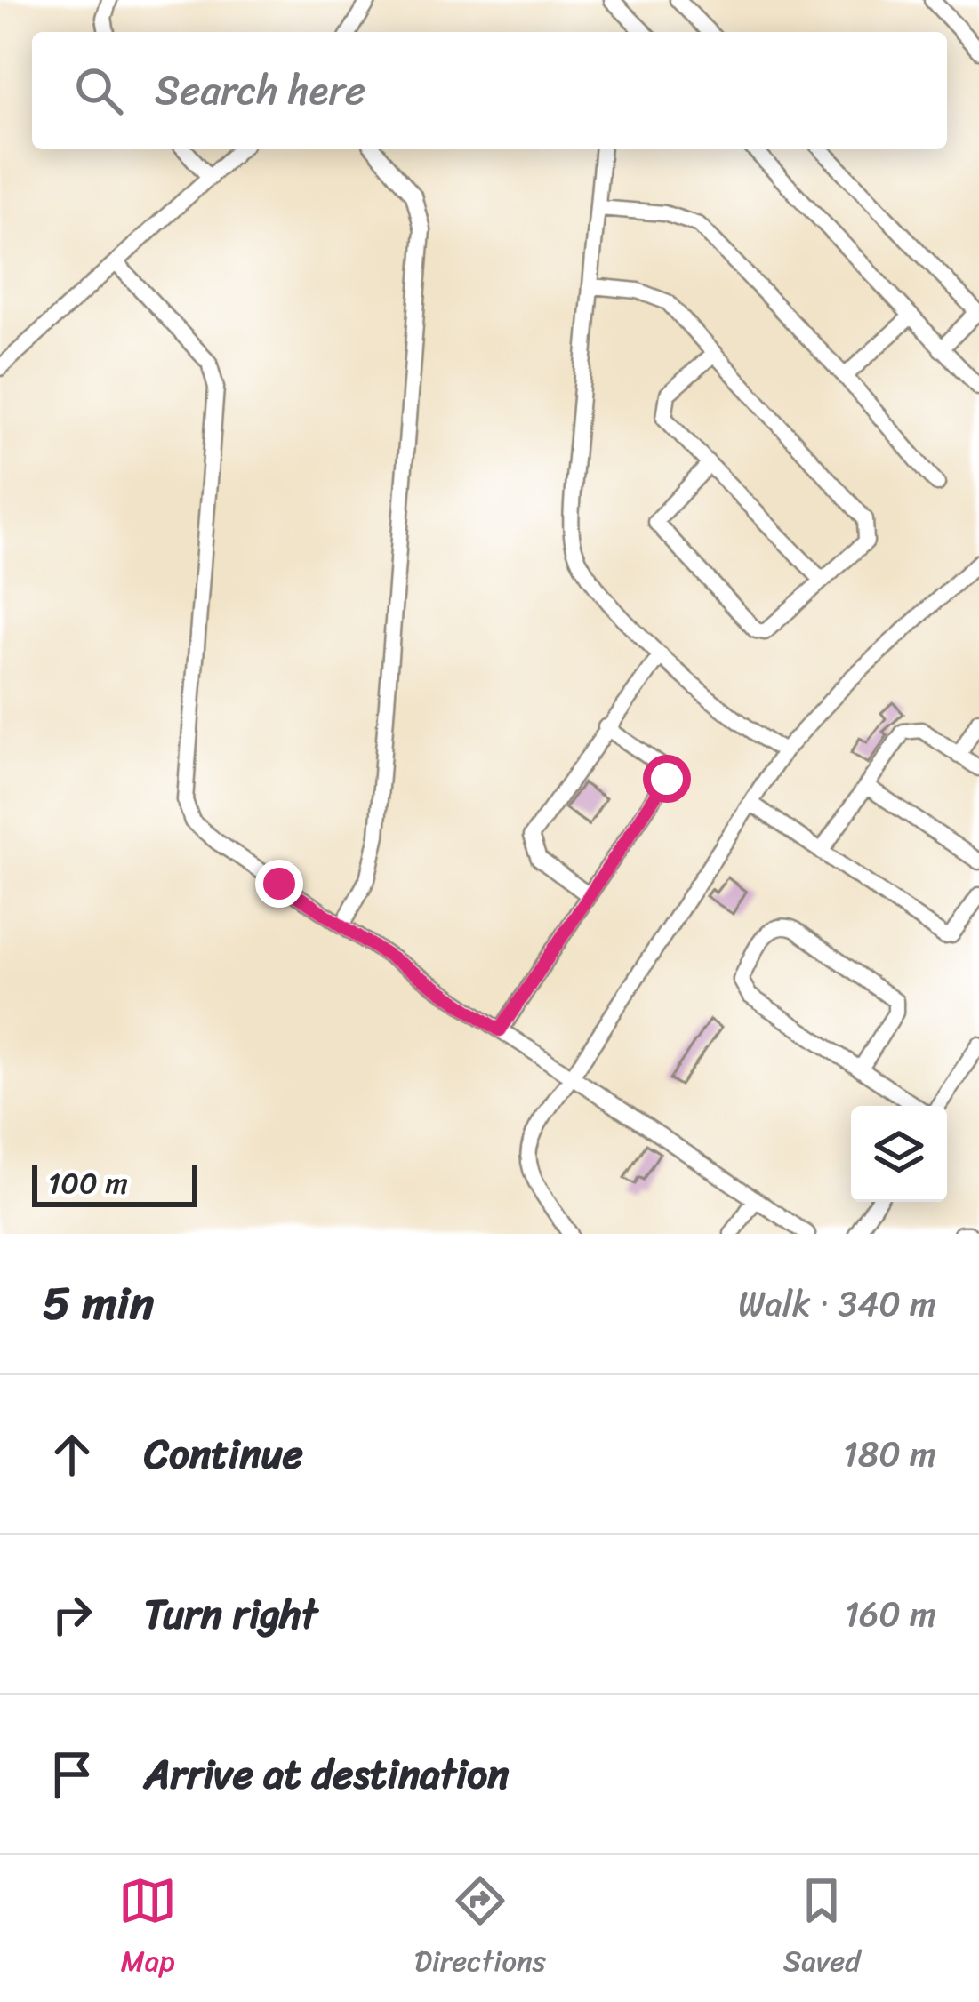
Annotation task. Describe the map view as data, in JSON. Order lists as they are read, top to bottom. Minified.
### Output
{"scale_bar":"100 m","page":{"search":"Search here","scale":"100 m","heading":["5 min","Walk · 340 m"],"list":[["Continue","180 m"],["Turn right","160 m"],"Arrive at destination"],"nav":["Map","Directions","Saved"]}}
